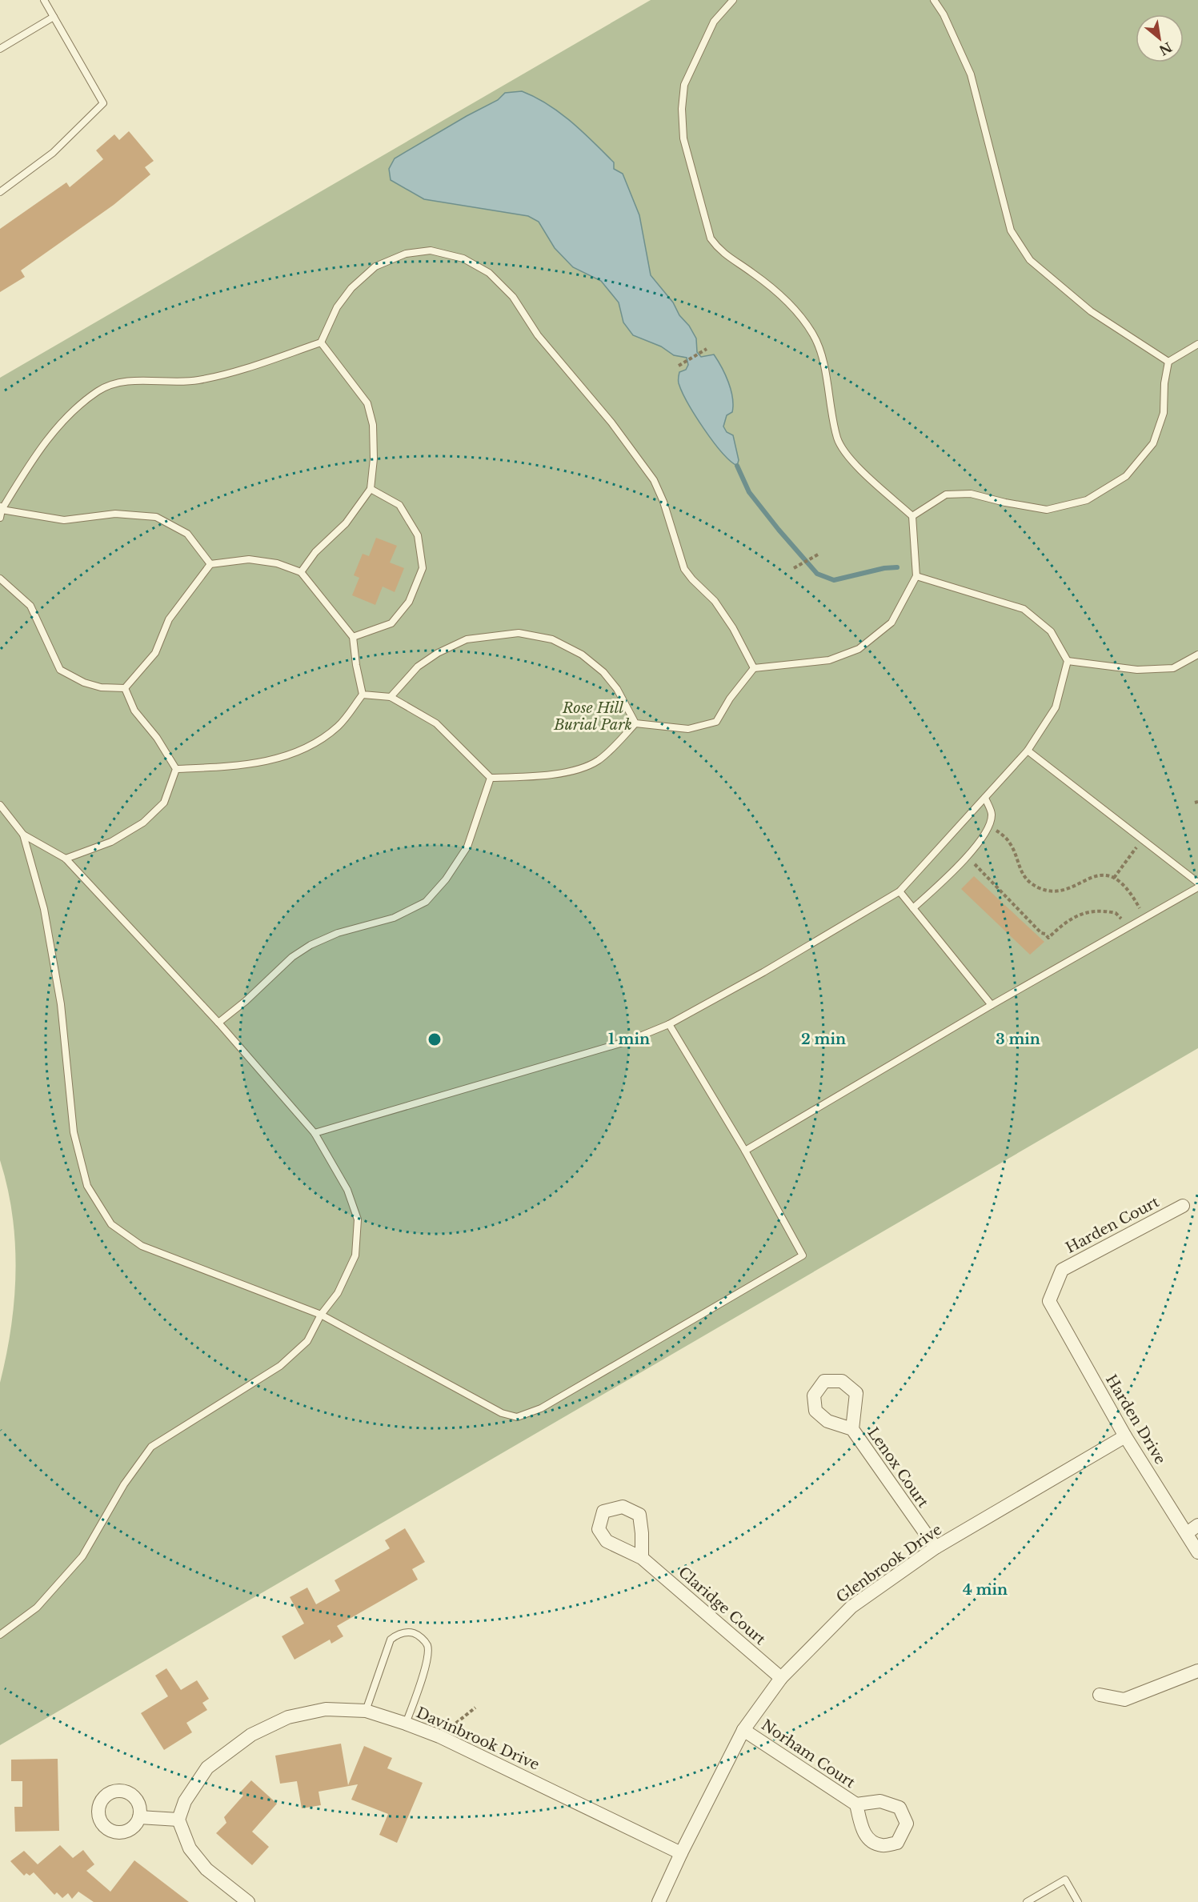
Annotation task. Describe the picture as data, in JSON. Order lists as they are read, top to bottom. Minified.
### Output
{"streets":{"street":["Harden Court","Harden Drive","Lenox Court","Glenbrook Drive","Claridge Court","Davinbrook Drive","Norham Court"]},"crossings":[["Harden Court","Harden Drive"],["Harden Drive","Glenbrook Drive"],["Lenox Court","Glenbrook Drive"],["Glenbrook Drive","Claridge Court"],["Glenbrook Drive","Davinbrook Drive"],["Glenbrook Drive","Norham Court"]],"parks":["Rose Hill Burial Park"],"north":"bottom right","rings":["1 min","2 min","3 min","4 min"]}
